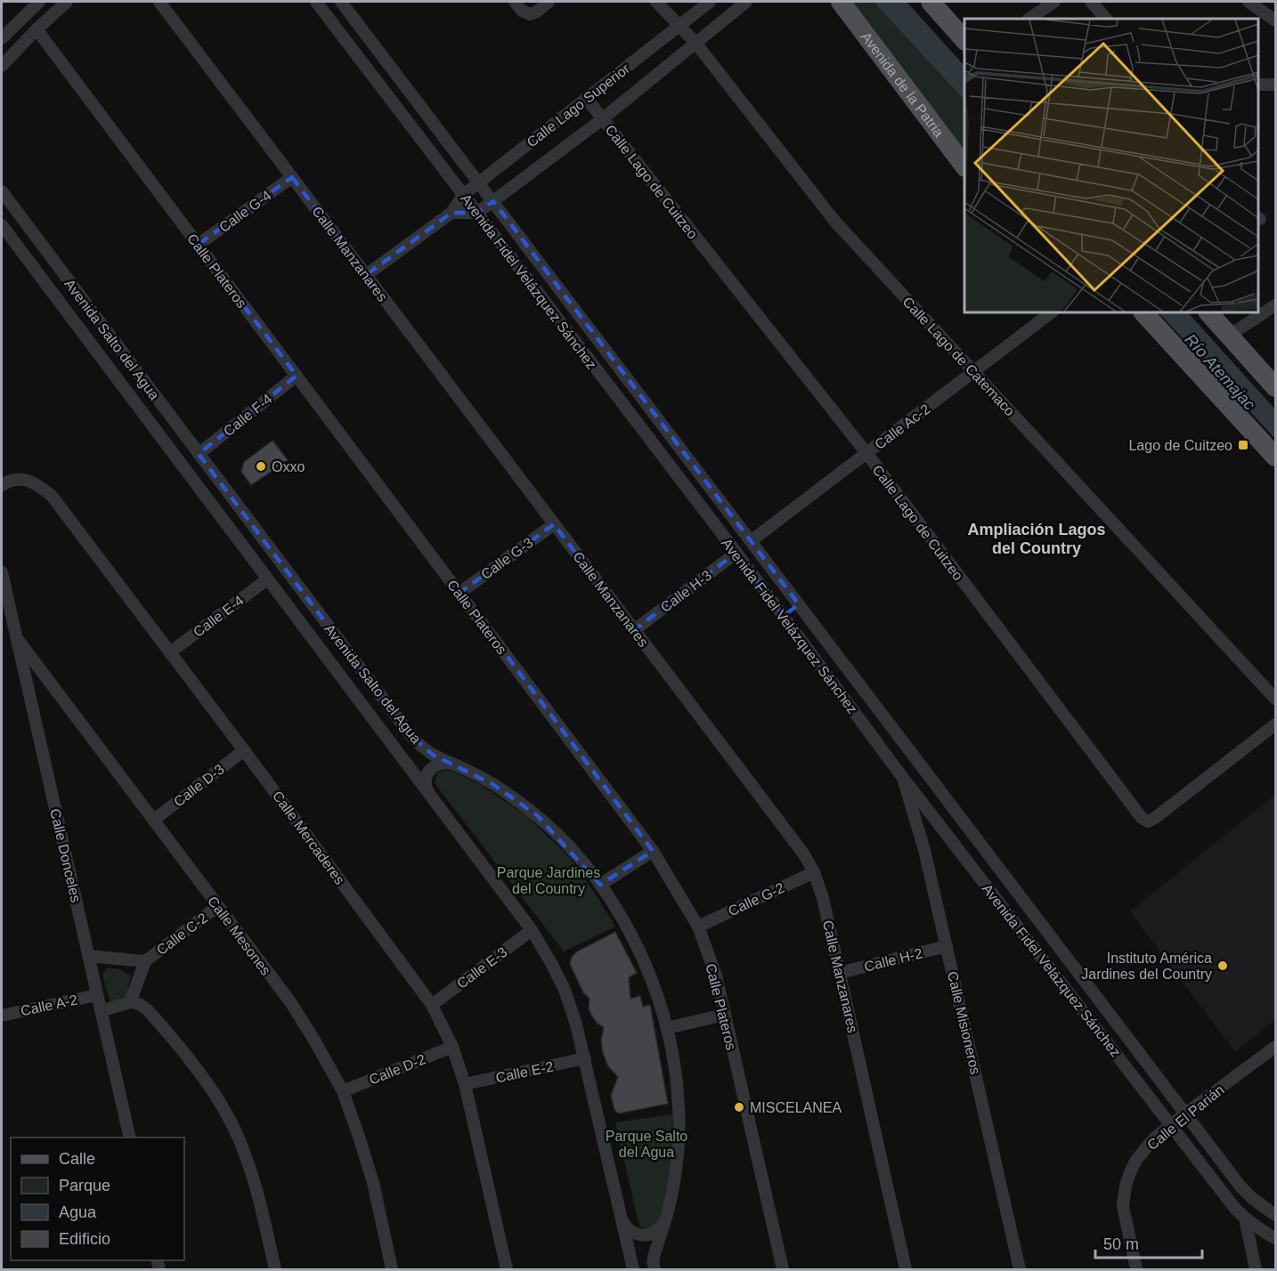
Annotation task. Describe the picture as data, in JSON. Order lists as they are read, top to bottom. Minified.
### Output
{"streets":{"main road":["Avenida de la Patria"],"street":["Calle Lago Superior","Calle Lago de Cuitzeo","Calle G-4","Calle Manzanares","Calle Plateros","Avenida Fidel Velázquez Sánchez","Avenida Salto del Agua","Calle Lago de Catemaco","Calle F-4","Calle Ac-2","Calle G-3","Calle H-3","Calle E-4","Calle D-3","Calle Mercaderes","Calle Donceles","Calle G-2","Calle C-2","Calle Mesones","Calle H-2","Calle E-3","Calle A-2","Calle Misioneros","Calle D-2","Calle E-2","Calle El Parián"]},"crossings":[["Calle Lago Superior","Calle Lago de Cuitzeo"],["Calle Lago Superior","Calle Manzanares"],["Calle Lago Superior","Avenida Fidel Velázquez Sánchez"],["Calle Lago Superior","Calle Lago de Catemaco"],["Calle Lago de Cuitzeo","Calle Ac-2"],["Calle G-4","Calle Manzanares"],["Calle G-4","Calle Plateros"],["Calle Manzanares","Calle G-3"],["Calle Manzanares","Calle H-3"],["Calle Manzanares","Calle G-2"],["Calle Manzanares","Calle H-2"],["Calle Plateros","Calle F-4"],["Calle Plateros","Calle G-3"],["Calle Plateros","Calle G-2"],["Avenida Fidel Velázquez Sánchez","Calle Ac-2"],["Avenida Fidel Velázquez Sánchez","Calle H-3"],["Avenida Fidel Velázquez Sánchez","Calle Misioneros"],["Avenida Fidel Velázquez Sánchez","Calle El Parián"],["Avenida Salto del Agua","Calle F-4"],["Avenida Salto del Agua","Calle E-4"],["Avenida Salto del Agua","Calle E-3"],["Avenida Salto del Agua","Calle E-2"],["Calle Lago de Catemaco","Calle Ac-2"],["Calle E-4","Calle Mercaderes"],["Calle D-3","Calle Mercaderes"],["Calle D-3","Calle Mesones"],["Calle Mercaderes","Calle E-3"],["Calle Mercaderes","Calle D-2"],["Calle Mercaderes","Calle E-2"],["Calle Donceles","Calle C-2"],["Calle Donceles","Calle Mesones"],["Calle Donceles","Calle A-2"],["Calle C-2","Calle Mesones"],["Calle Mesones","Calle D-2"],["Calle H-2","Calle Misioneros"]],"districts":["Ampliación Lagos del Country"],"water":["Río Atemajac"],"parks":["Parque Jardines del Country","Parque Salto del Agua"],"places":{"transit":["Lago de Cuitzeo"],"other":["Oxxo","Instituto América Jardines del Country","MISCELANEA"]},"legend":["Calle","Parque","Agua","Edificio"],"scale_bar":"50 m"}
